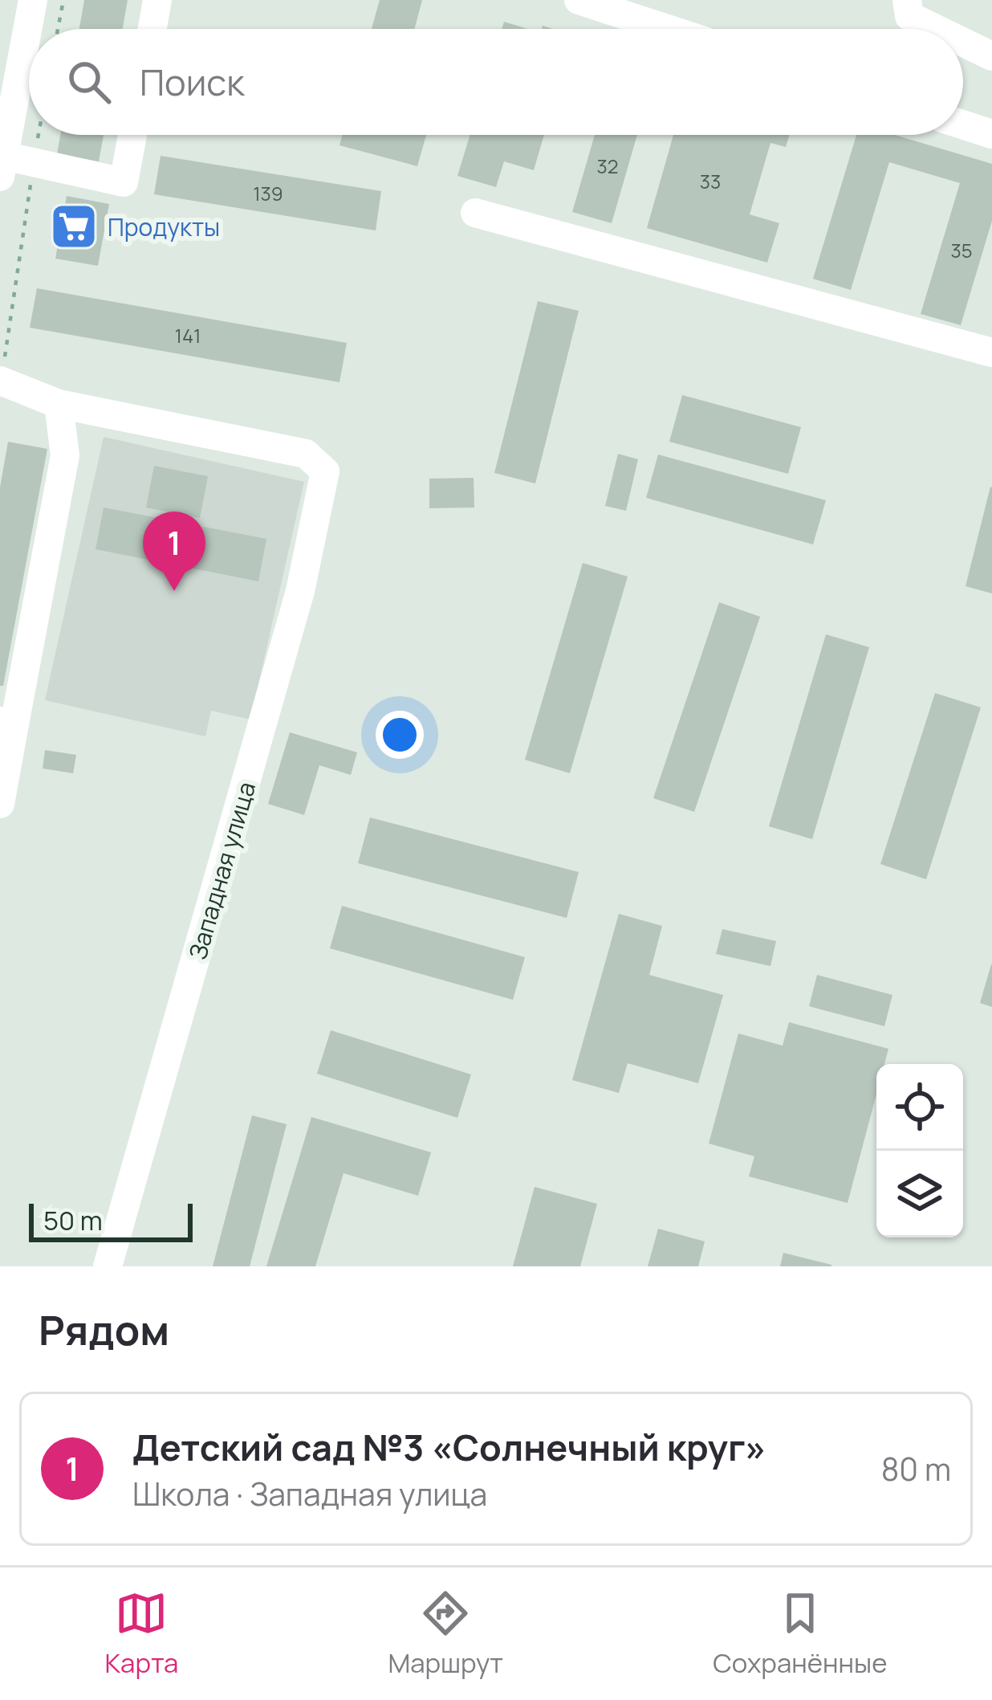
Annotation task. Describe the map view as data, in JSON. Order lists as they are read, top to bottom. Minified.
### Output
{"streets":{"street":["Западная улица"]},"places":{"supermarket":["Продукты"]},"house_numbers":["32","33","139","35","141"],"scale_bar":"50 m","page":{"search":"Поиск","pins":"1","scale":"50 m","heading":"Рядом","list":[{"mark":"1","name":"Детский сад №3 «Солнечный круг»","note":"Школа · Западная улица","value":"80 m"}],"nav":["Карта","Маршрут","Сохранённые"]}}
